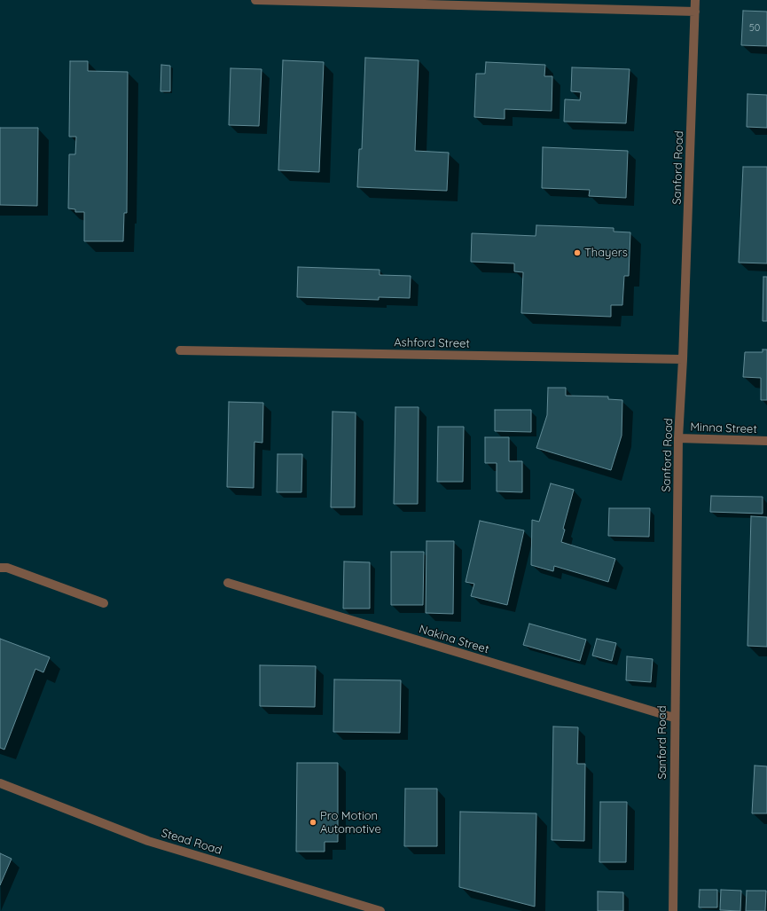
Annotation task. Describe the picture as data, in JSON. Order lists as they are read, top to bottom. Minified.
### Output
{"streets":{"street":["Sanford Road","Ashford Street","Minna Street","Nakina Street","Stead Road"]},"crossings":[["Sanford Road","Ashford Street"],["Sanford Road","Minna Street"],["Sanford Road","Nakina Street"]],"places":["Thayers","Pro Motion Automotive"],"house_numbers":["50"]}
